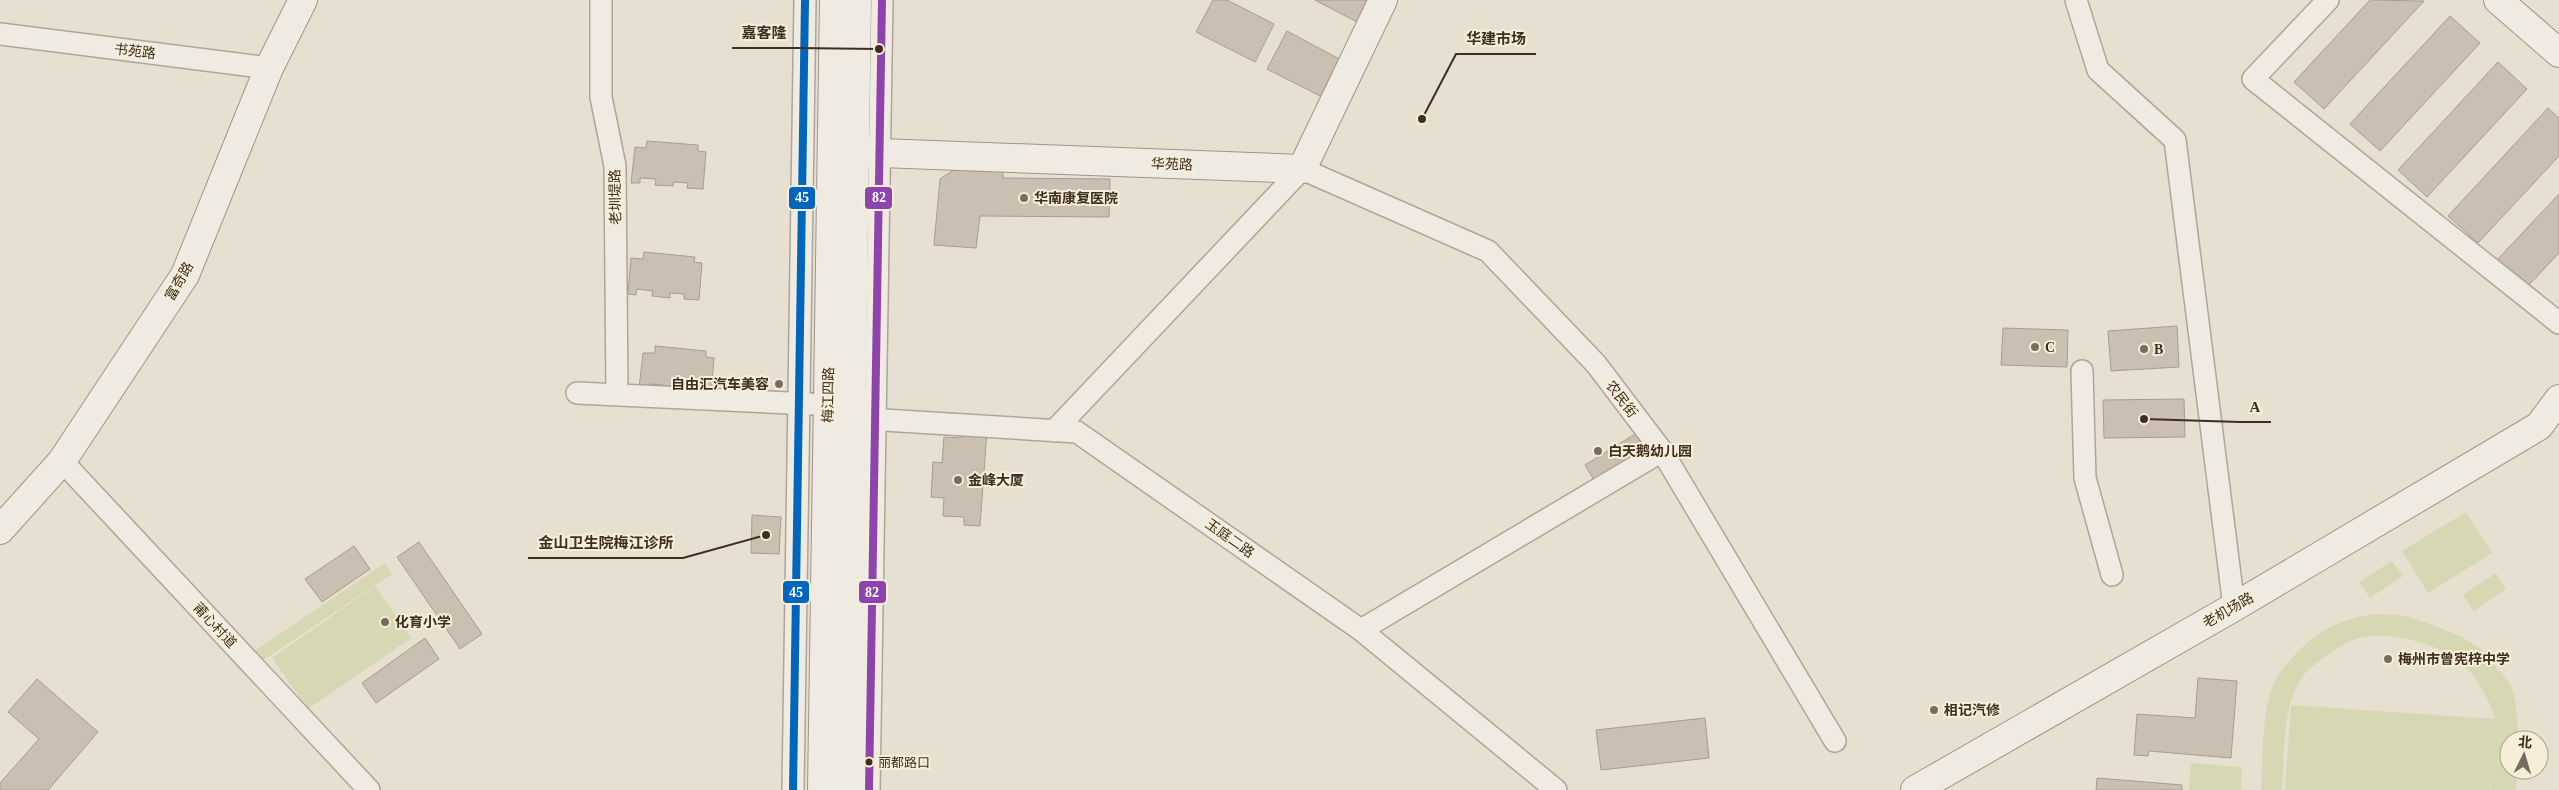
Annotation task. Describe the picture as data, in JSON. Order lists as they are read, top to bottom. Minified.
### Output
{"streets":{"street":["书苑路","华苑路","老圳堤路","富奇路","梅江四路","农民街","玉庭二路","老机场路","莆心村道"]},"crossings":[["书苑路","富奇路"],["华苑路","梅江四路"],["华苑路","农民街"],["老圳堤路","玉庭二路"],["富奇路","莆心村道"],["梅江四路","玉庭二路"]],"places":["嘉客隆","华建市场","华南康复医院","C","B","自由汇汽车美容","A","白天鹅幼儿园","金峰大厦","金山卫生院梅江诊所","化育小学","梅州市曾宪梓中学","相记汽修","丽都路口"],"lines":["transit line 45","transit line 82"],"north":"top"}
